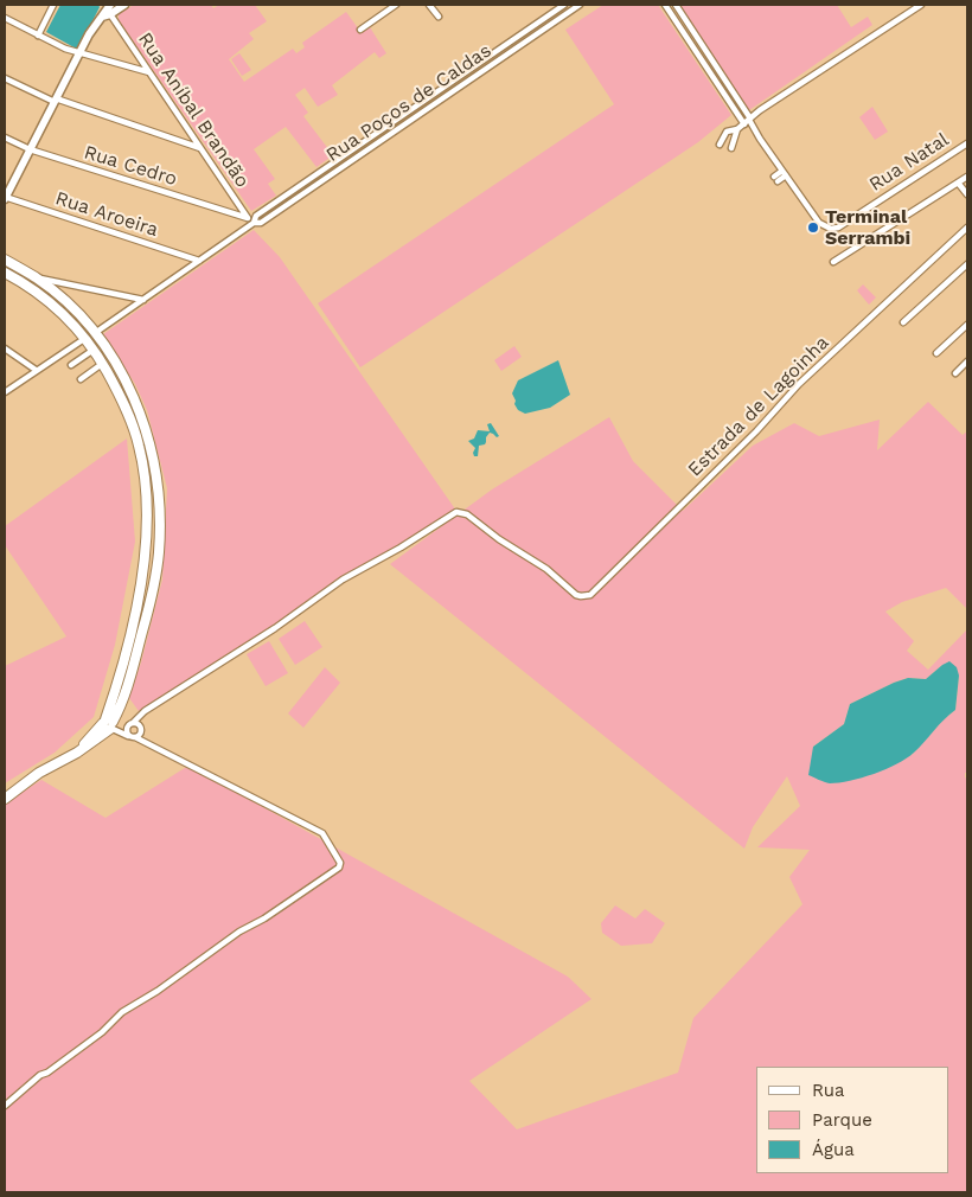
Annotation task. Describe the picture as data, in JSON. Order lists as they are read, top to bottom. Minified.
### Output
{"streets":{"street":["Rua Poços de Caldas","Rua Aníbal Brandão","Rua Natal","Rua Cedro","Rua Aroeira","Estrada de Lagoinha"]},"crossings":[["Rua Poços de Caldas","Rua Aníbal Brandão"],["Rua Poços de Caldas","Rua Aroeira"],["Rua Aníbal Brandão","Rua Cedro"]],"places":["Terminal Serrambi"],"legend":["Rua","Parque","Água"]}
